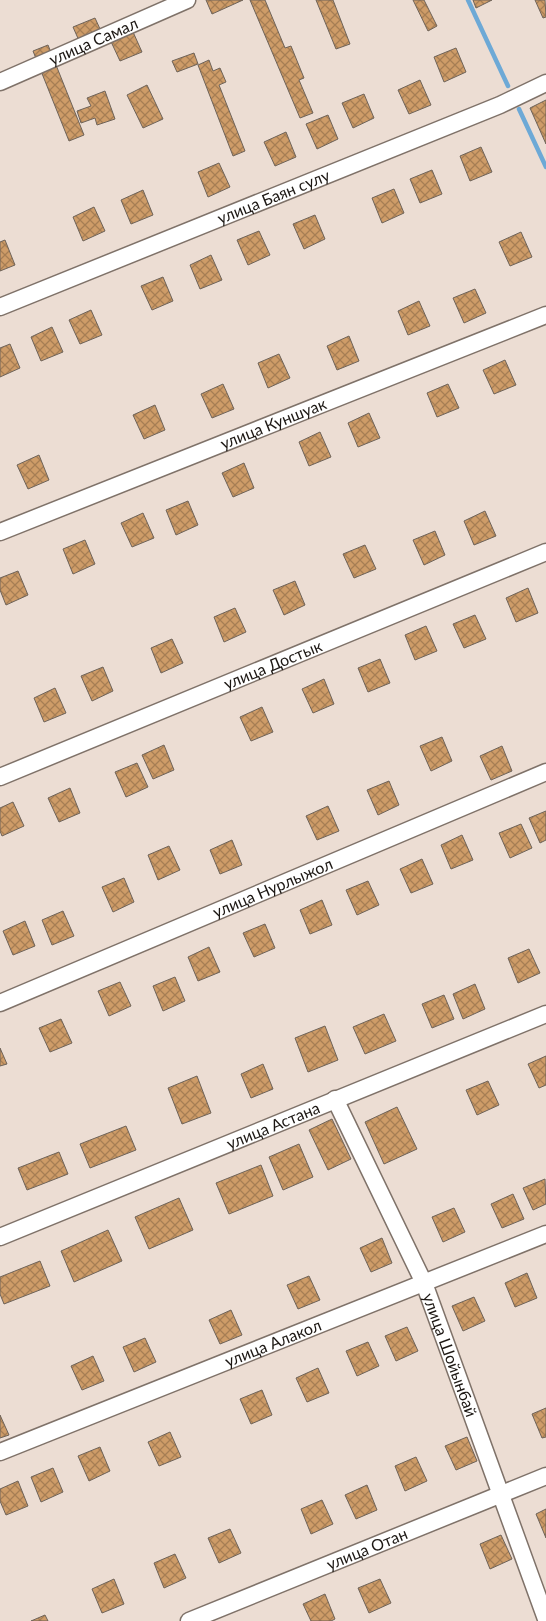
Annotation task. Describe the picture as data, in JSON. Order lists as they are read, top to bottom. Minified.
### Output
{"streets":{"street":["улица Самал","улица Баян сулу","улица Куншуак","улица Достык","улица Нурлыжол","улица Астана","улица Алакол","улица Шойынбай","улица Отан"]},"crossings":[["улица Астана","улица Шойынбай"],["улица Алакол","улица Шойынбай"],["улица Шойынбай","улица Отан"]]}
